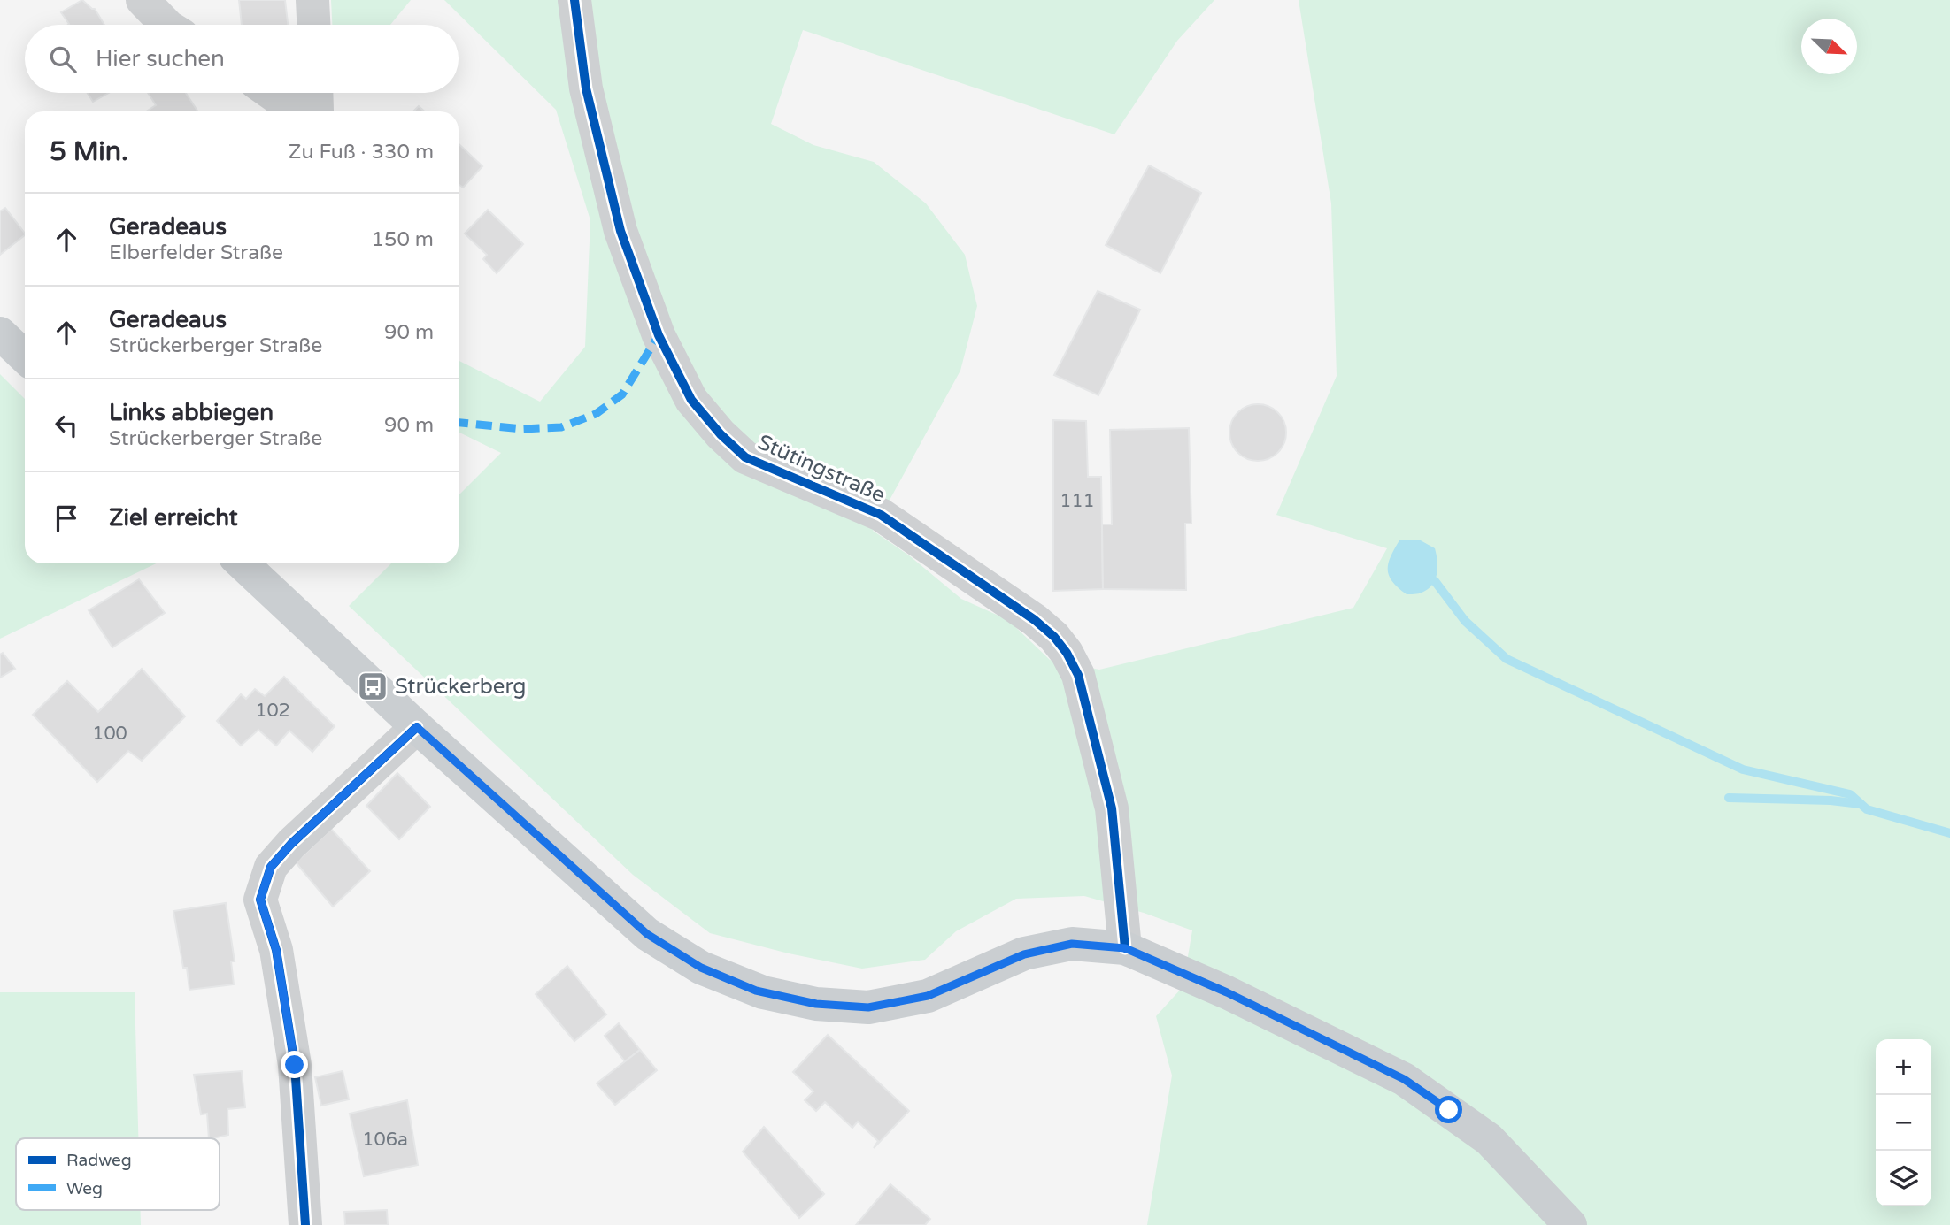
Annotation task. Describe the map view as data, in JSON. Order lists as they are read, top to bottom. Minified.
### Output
{"streets":{"street":["Stütingstraße"]},"places":{"bus stop":["Strückerberg"]},"house_numbers":["111","102","100","106a"],"legend":["Radweg","Weg"],"north":"bottom right","page":{"search":"Hier suchen","heading":["5 Min.","Zu Fuß · 330 m"],"list":[["Geradeaus","Elberfelder Straße","150 m"],["Geradeaus","Strückerberger Straße","90 m"],["Links abbiegen","Strückerberger Straße","90 m"],"Ziel erreicht"],"map_buttons":["+","−"]}}
